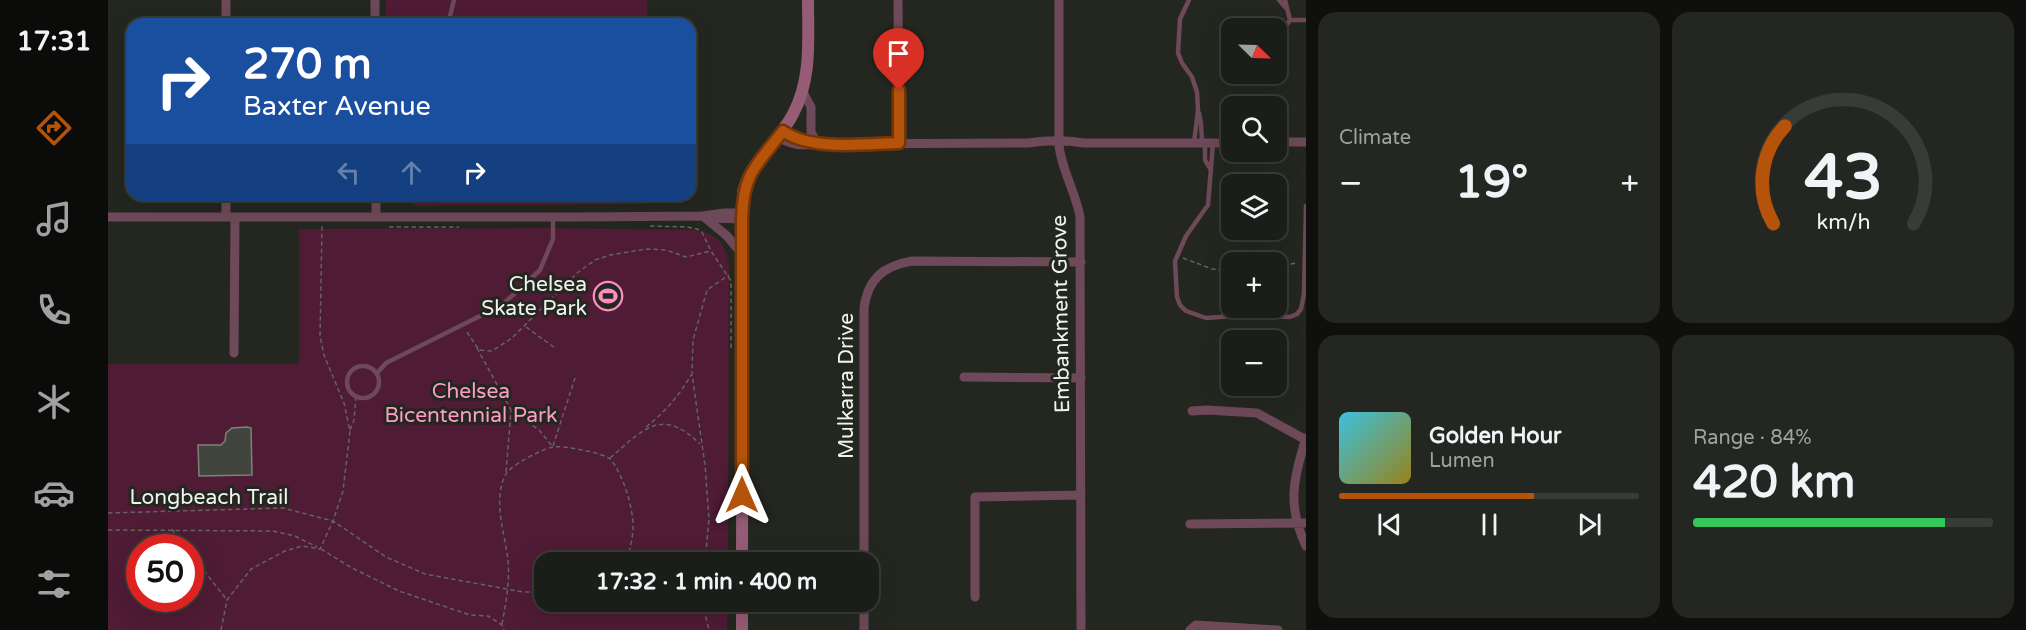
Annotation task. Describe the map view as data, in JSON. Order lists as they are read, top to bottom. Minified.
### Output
{"streets":{"street":["Embankment Grove","Mulkarra Drive"],"path":["Longbeach Trail"]},"crossings":[["Embankment Grove","Mulkarra Drive"]],"parks":["Chelsea Bicentennial Park"],"places":{"sports":["Chelsea Skate Park"]},"north":"bottom right","page":{"tabs":"17:31","tile":["Climate",["Range · 84%","420 km"]],"map_buttons":["+","−"],"turn":["270 m","Baxter Avenue"],"heat":["−","19°","+"],"song":["Golden Hour","Lumen"],"limit":"50","trip":"17:32 · 1 min · 400 m","gauge":["43","km/h"]}}
